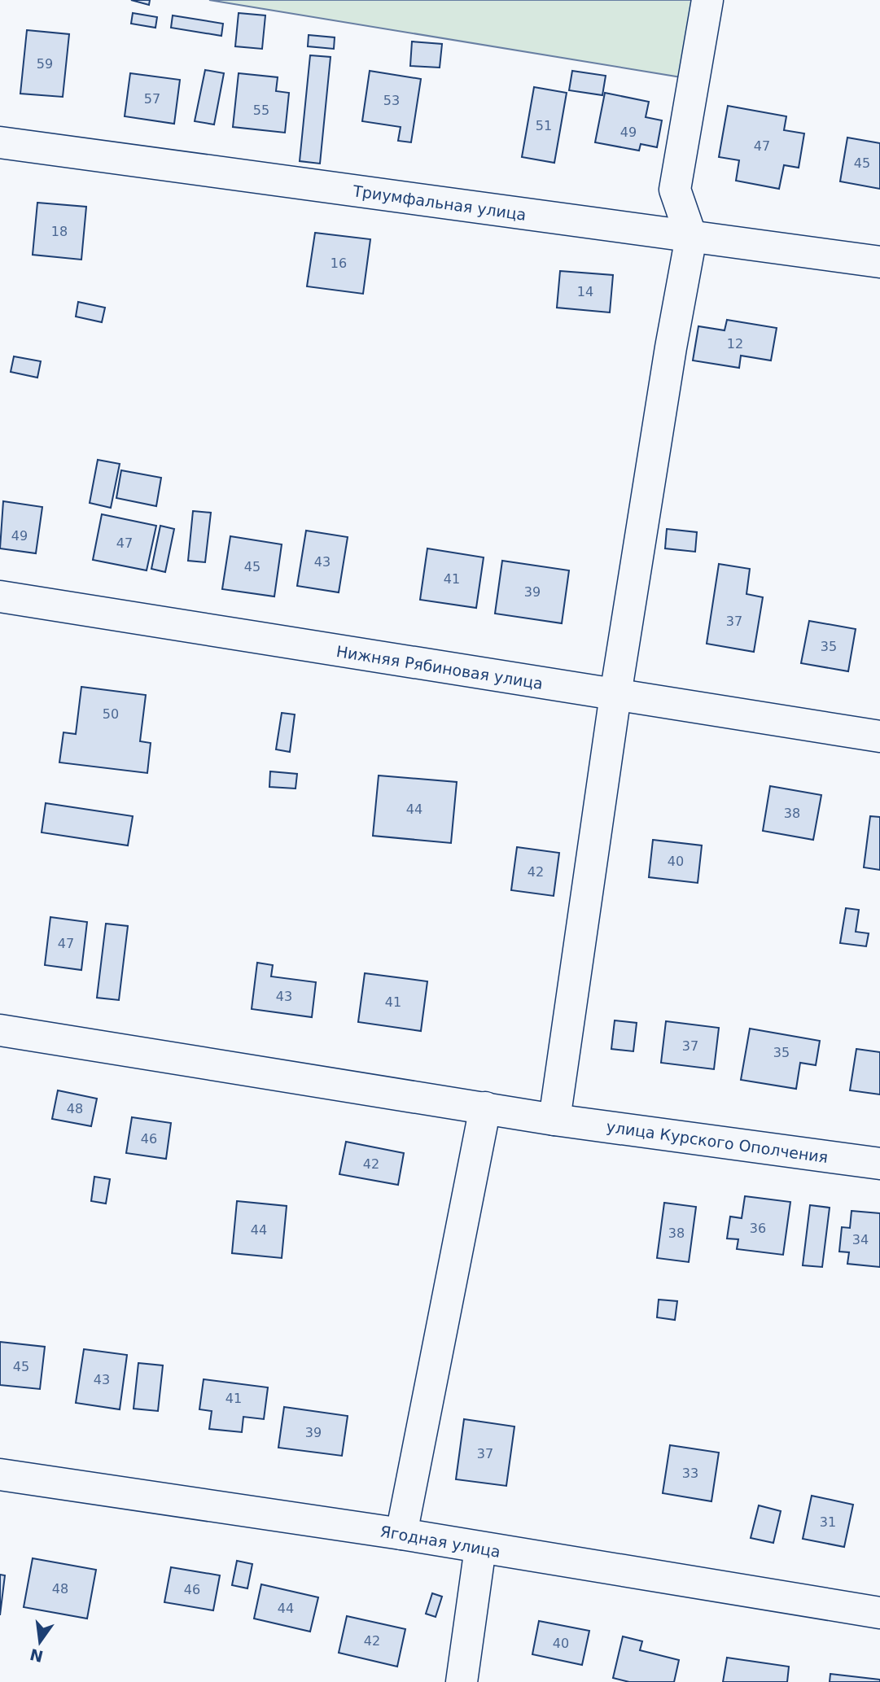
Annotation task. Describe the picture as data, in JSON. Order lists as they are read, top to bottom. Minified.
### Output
{"streets":{"street":["Триумфальная улица","Нижняя Рябиновая улица","улица Курского Ополчения","Ягодная улица"]},"house_numbers":["59","57","53","55","51","49","47","45","18","16","14","12","49","47","43","45","41","39","37","35","50","44","38","40","42","47","43","41","37","35","48","46","42","36","44","38","34","45","43","41","39","37","33","31","48","46","44","42","40"],"north":"bottom"}
